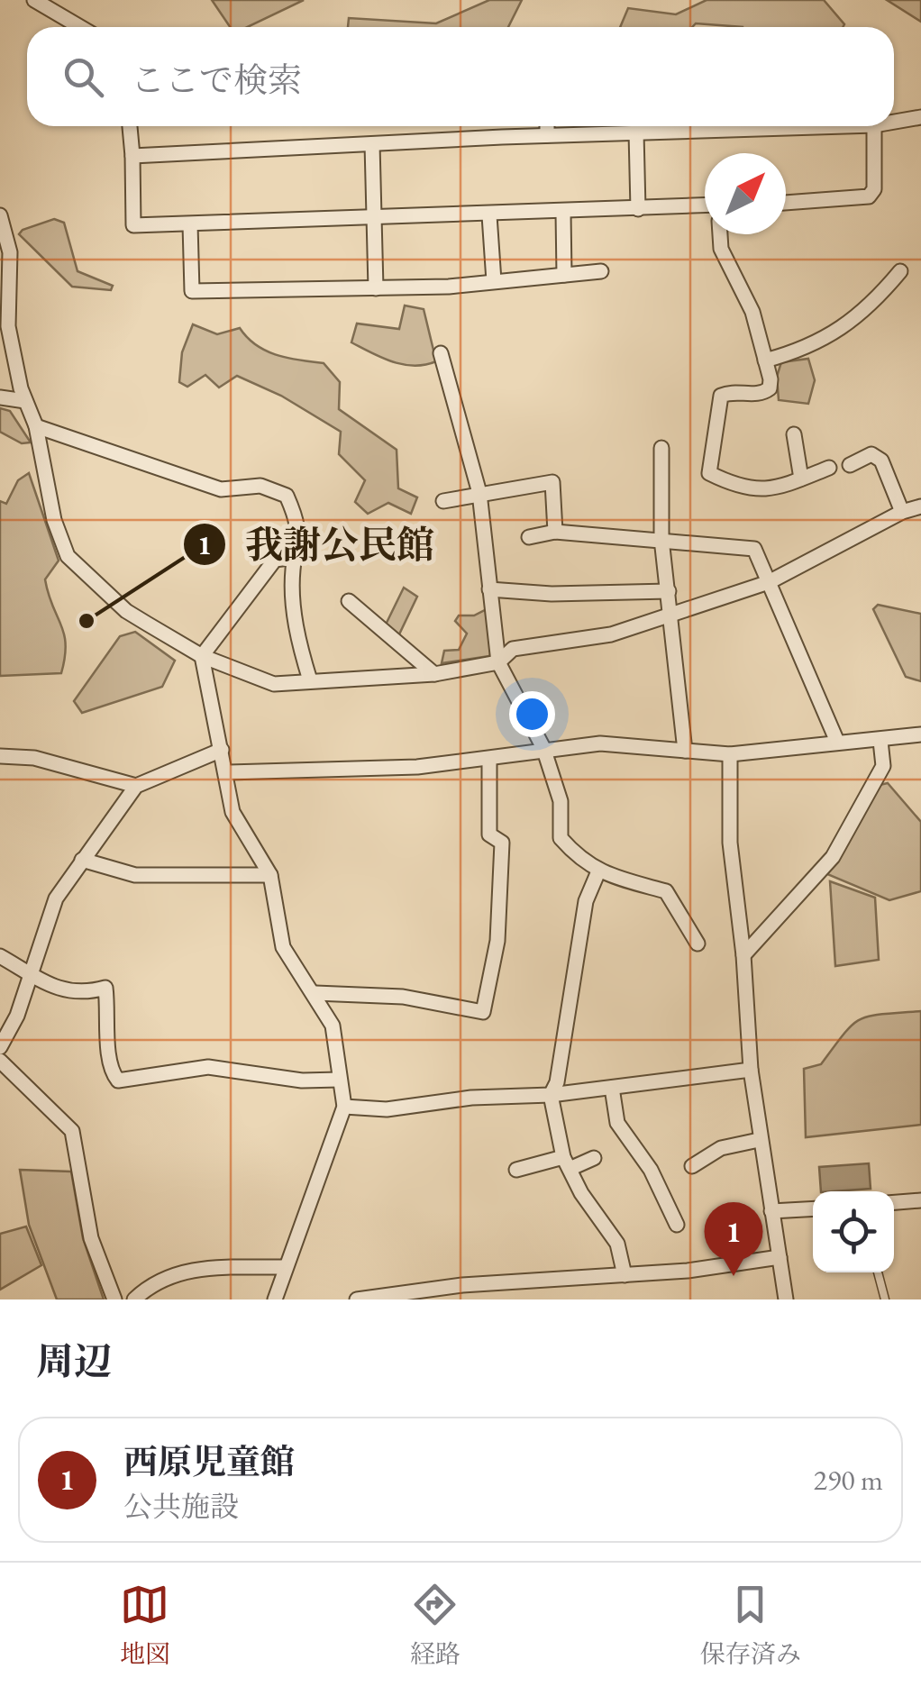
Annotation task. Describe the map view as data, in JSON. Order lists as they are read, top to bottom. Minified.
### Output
{"places":["我謝公民館"],"north":"top right","page":{"search":"ここで検索","pins":"1","heading":"周辺","list":[{"mark":"1","name":"西原児童館","note":"公共施設","value":"290 m"}],"nav":["地図","経路","保存済み"]}}
